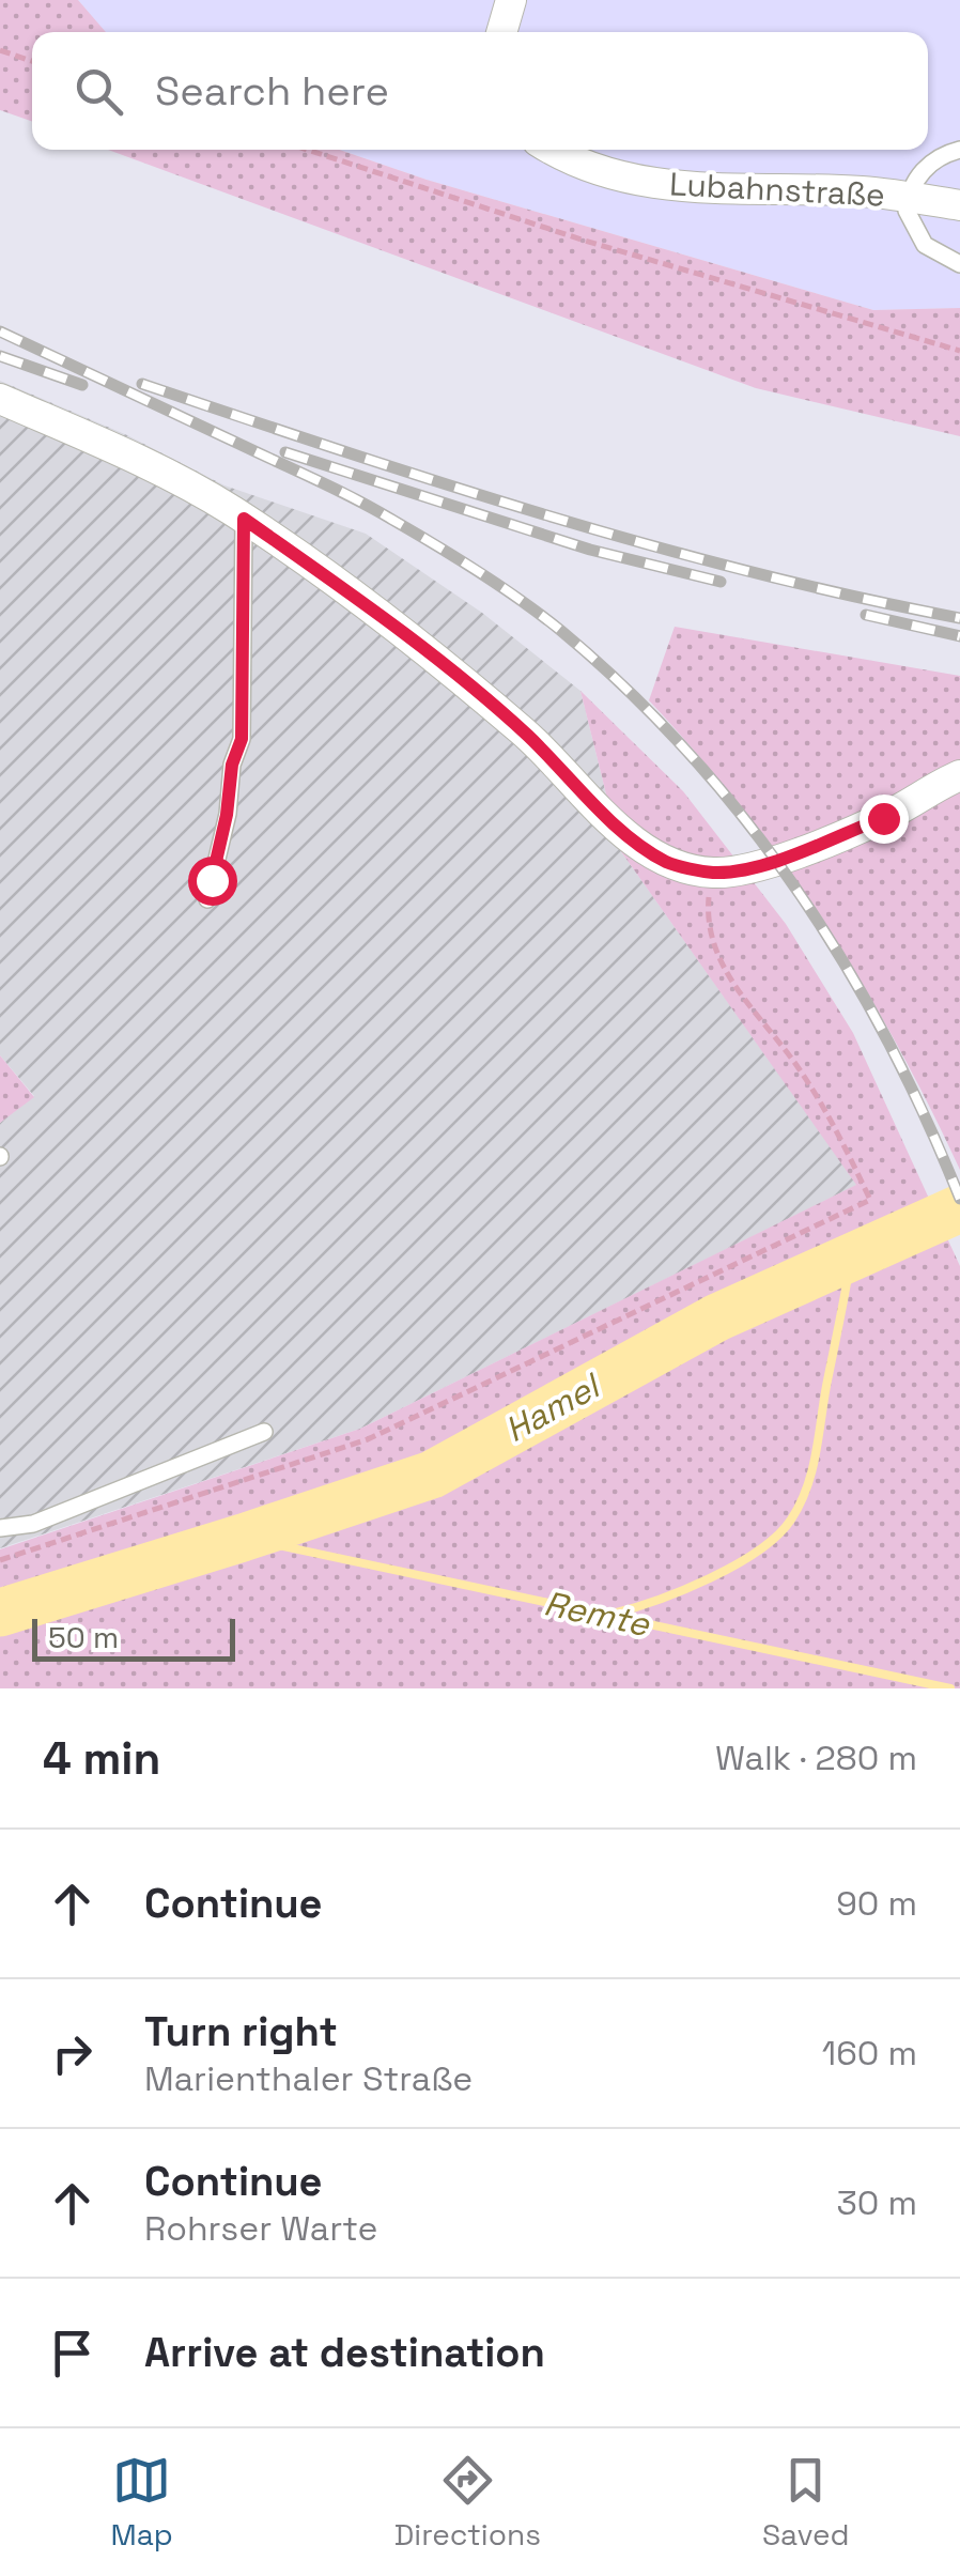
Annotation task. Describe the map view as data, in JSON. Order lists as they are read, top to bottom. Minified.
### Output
{"streets":{"street":["Lubahnstraße"]},"water":["Hamel","Remte"],"scale_bar":"50 m","page":{"search":"Search here","scale":"50 m","heading":["4 min","Walk · 280 m"],"list":[["Continue","90 m"],["Turn right","Marienthaler Straße","160 m"],["Continue","Rohrser Warte","30 m"],"Arrive at destination"],"nav":["Map","Directions","Saved"]}}
